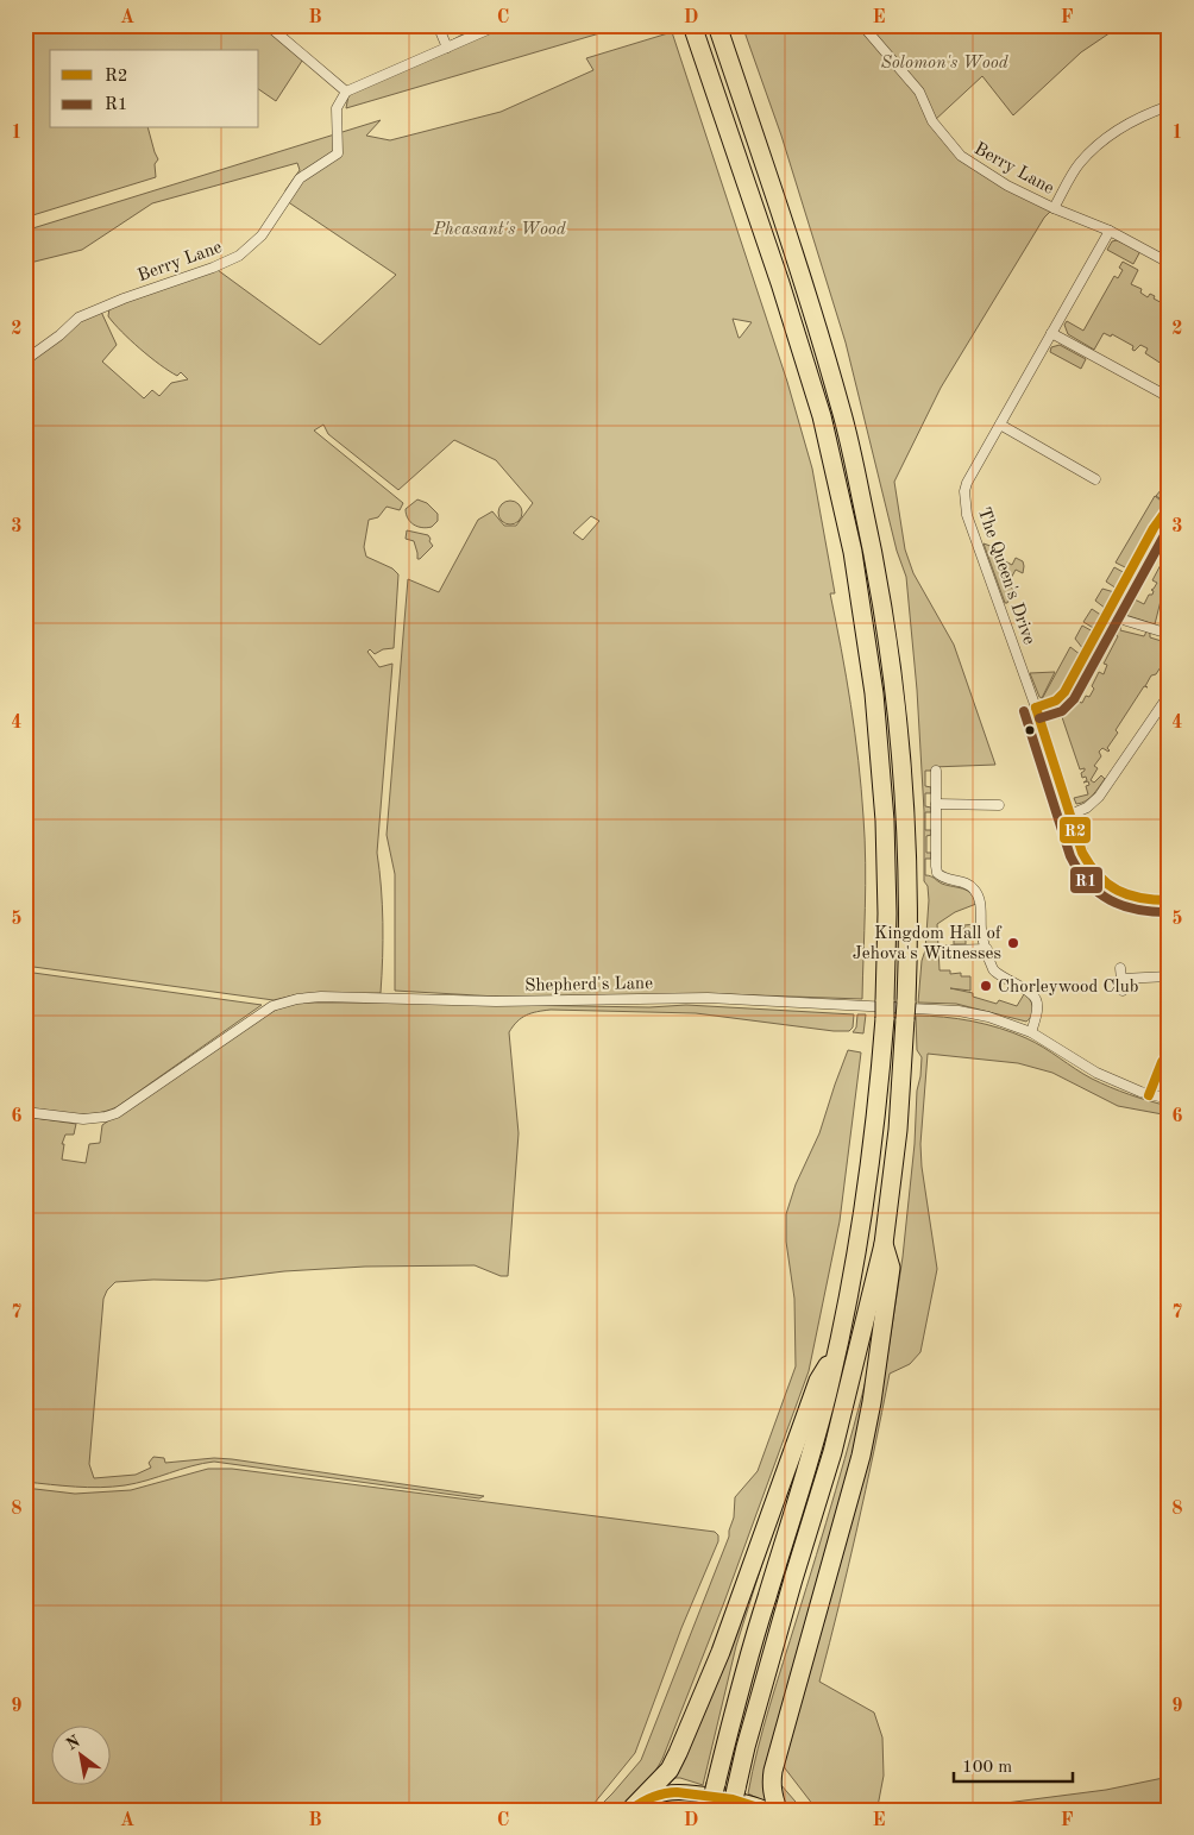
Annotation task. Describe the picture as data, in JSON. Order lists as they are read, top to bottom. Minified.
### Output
{"streets":{"street":["Berry Lane","The Queen's Drive","Shepherd's Lane"]},"crossings":[["Berry Lane","The Queen's Drive"]],"parks":["Solomon's Wood","Pheasant's Wood"],"places":["Kingdom Hall of Jehova's Witnesses","Chorleywood Club"],"lines":["transit line R2","transit line R1"],"legend":["R2","R1"],"scale_bar":"100 m","north":"top left","grid":{"columns":["A","B","C","D","E","F"],"rows":["1","2","3","4","5","6","7","8","9"]}}
